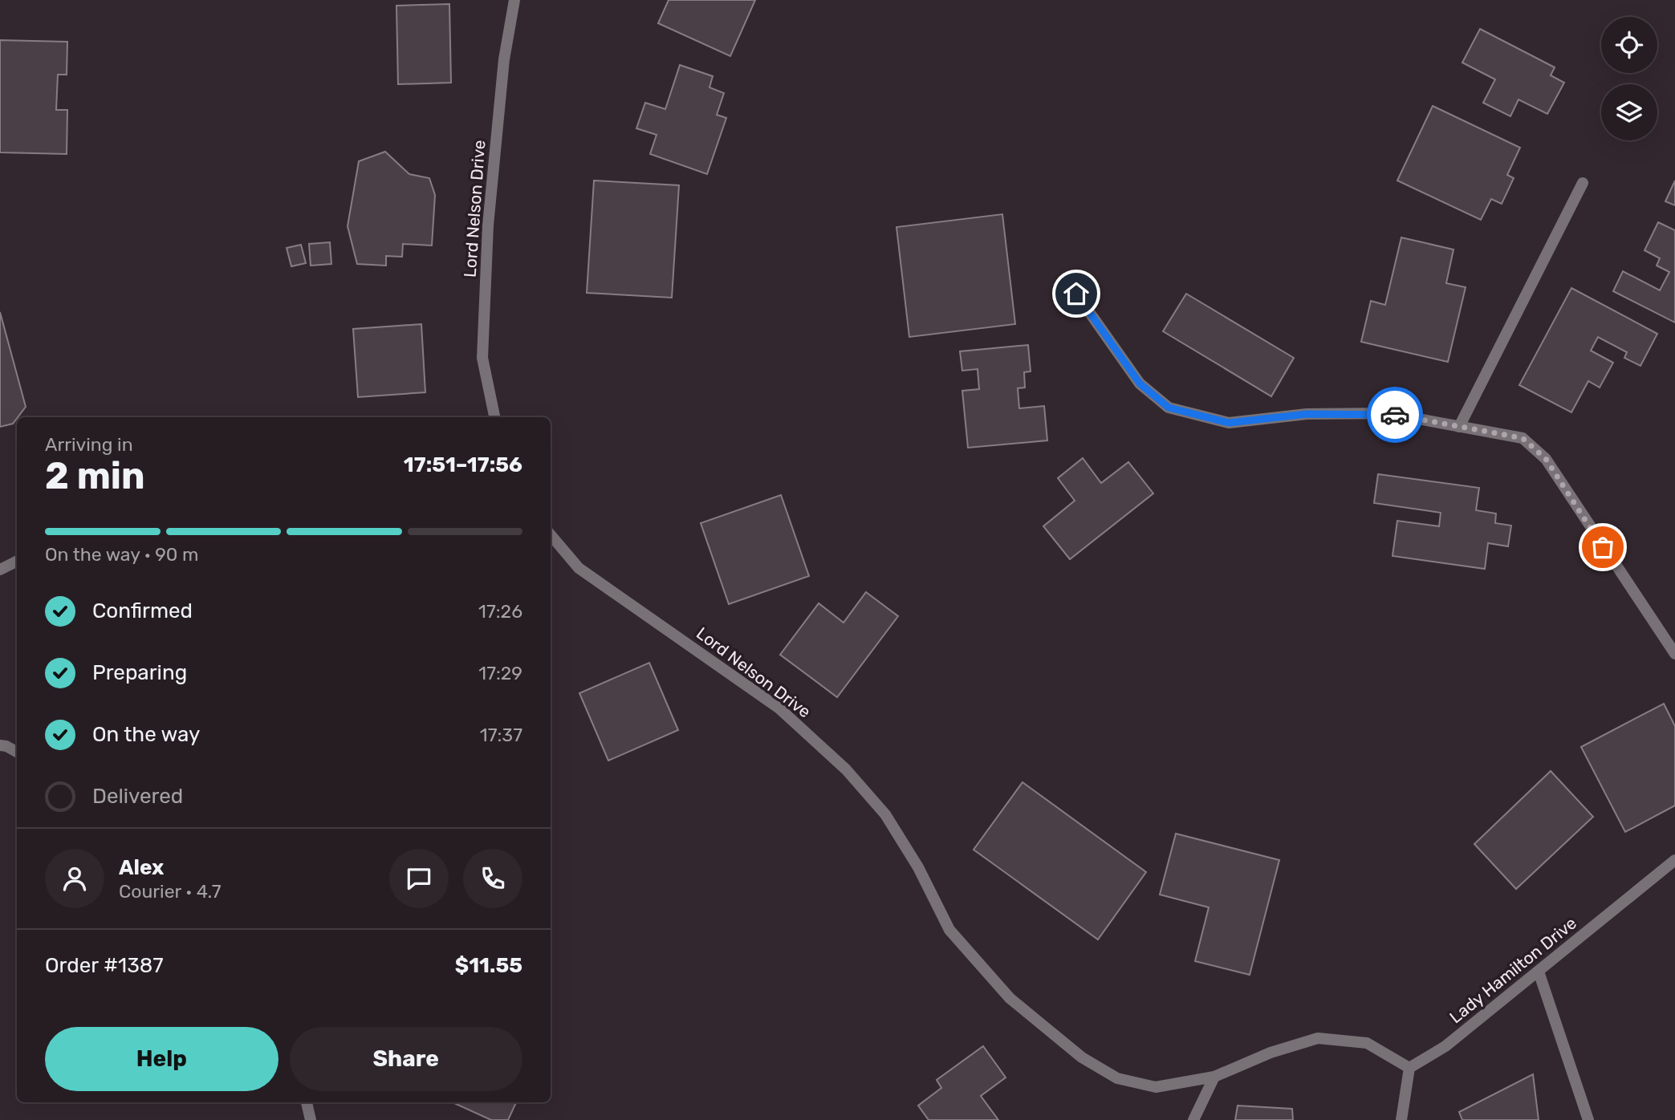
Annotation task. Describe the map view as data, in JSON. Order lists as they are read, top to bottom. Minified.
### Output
{"streets":{"street":["Lord Nelson Drive","Lady Hamilton Drive"]},"crossings":[["Lord Nelson Drive","Lady Hamilton Drive"]],"page":{"heading":["2 min","Arriving in","17:51–17:56"],"panel":["Alex","Courier · 4.7","Order #1387","$11.55"],"bar":"On the way · 90 m","list":[["Confirmed","17:26"],["Preparing","17:29"],["On the way","17:37"],"Delivered"],"buttons":["Help","Share"]}}
